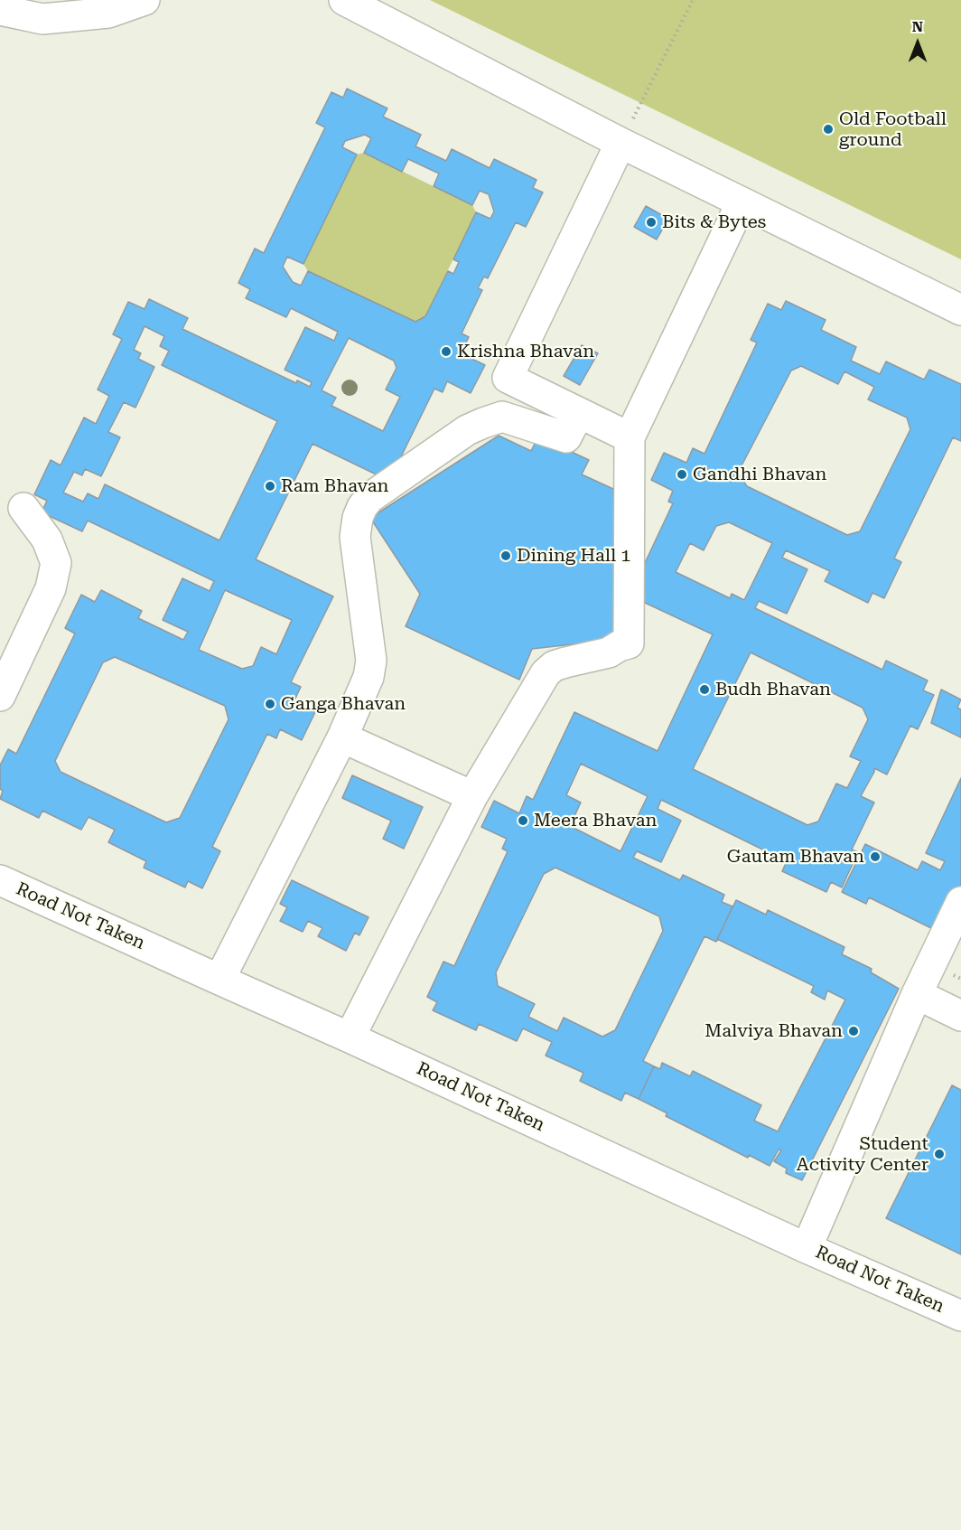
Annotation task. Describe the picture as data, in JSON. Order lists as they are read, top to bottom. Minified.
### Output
{"streets":{"lane":["Road Not Taken"]},"places":["Old Football ground","Bits & Bytes","Krishna Bhavan","Gandhi Bhavan","Ram Bhavan","Dining Hall 1","Budh Bhavan","Ganga Bhavan","Meera Bhavan","Gautam Bhavan","Malviya Bhavan","Student Activity Center"],"north":"top"}
